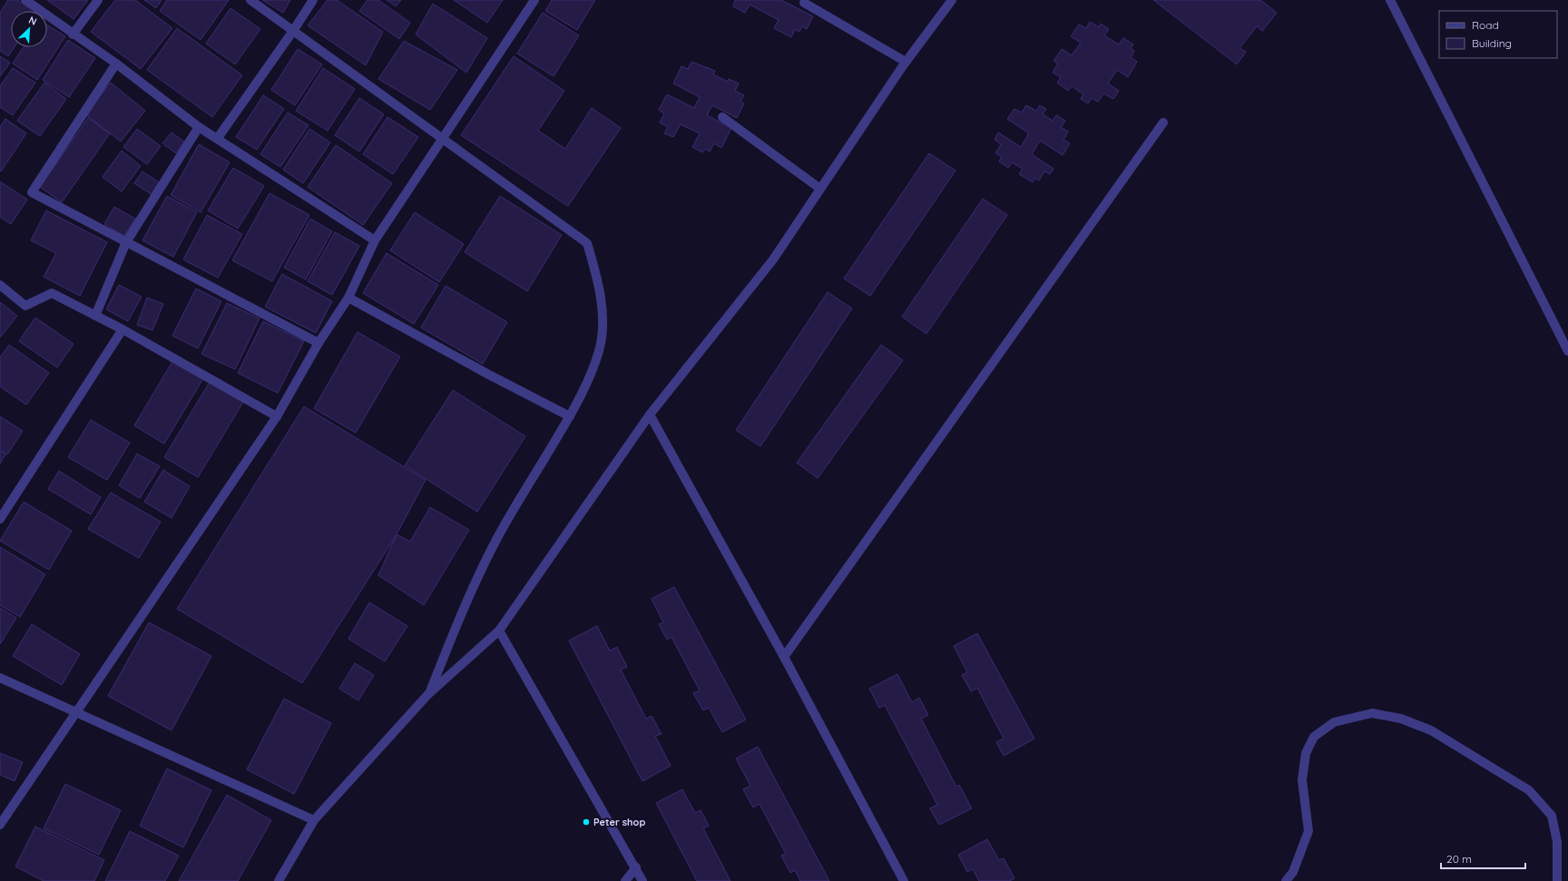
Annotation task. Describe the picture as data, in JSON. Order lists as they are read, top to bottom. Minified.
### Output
{"places":["Peter shop"],"legend":["Road","Building"],"scale_bar":"20 m","north":"top right"}
